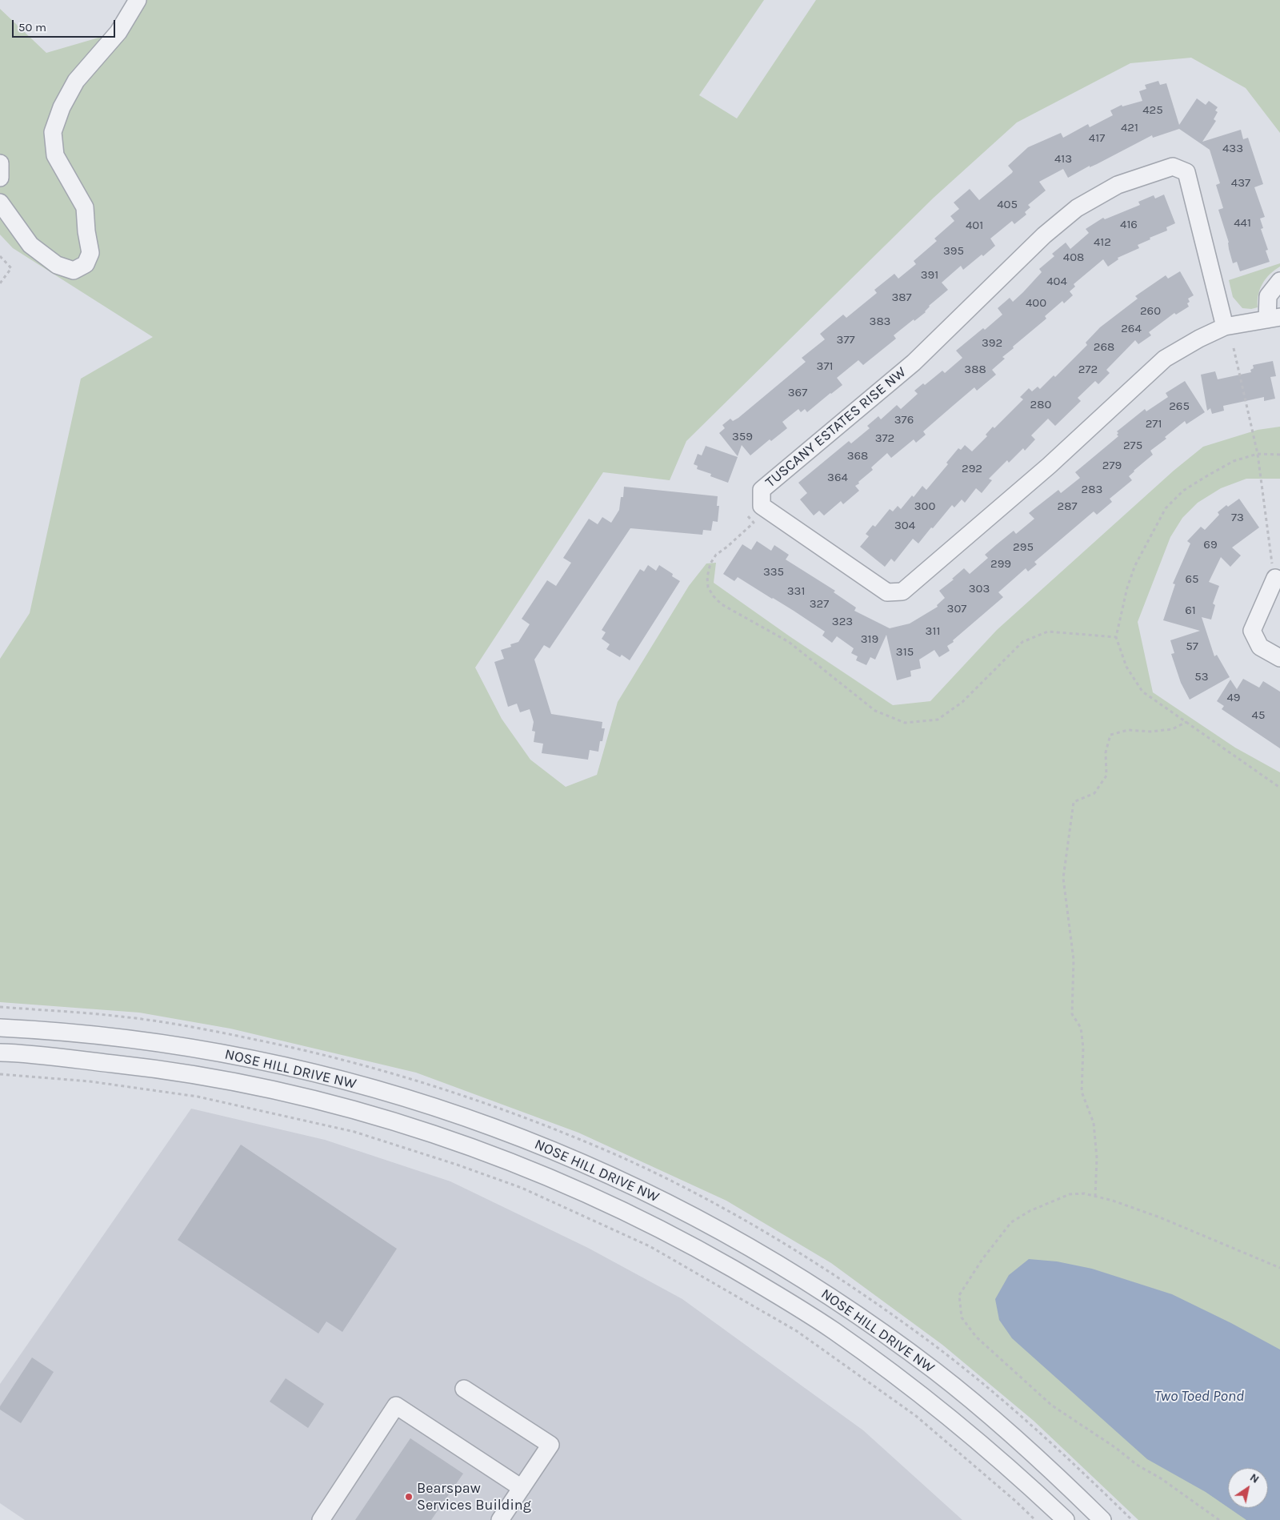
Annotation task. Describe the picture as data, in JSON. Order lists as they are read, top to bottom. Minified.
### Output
{"streets":{"street":["TUSCANY ESTATES RISE NW","NOSE HILL DRIVE NW"]},"water":["Two Toed Pond"],"places":["Bearspaw Services Building"],"house_numbers":["425","421","417","433","413","437","405","441","416","401","412","395","408","391","404","387","400","260","383","264","377","392","268","371","388","272","367","280","265","376","271","359","372","275","368","279","292","364","283","300","287","73","304","69","295","299","335","65","303","331","327","307","61","323","311","319","57","315","53","49","45"],"scale_bar":"50 m","north":"top right"}
